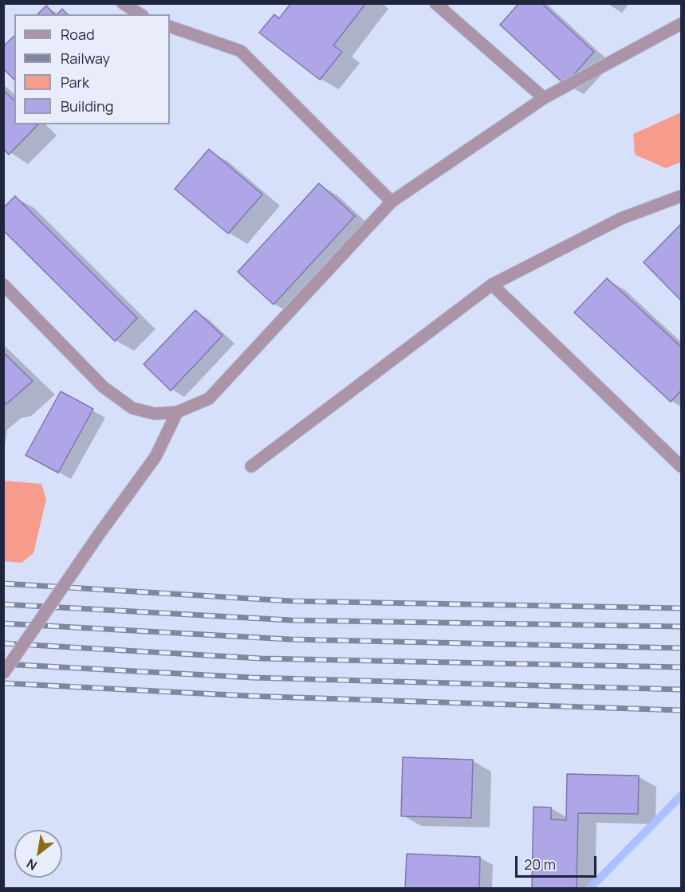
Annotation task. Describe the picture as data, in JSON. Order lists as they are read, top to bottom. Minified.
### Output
{"legend":["Road","Railway","Park","Building"],"scale_bar":"20 m","north":"bottom left"}
